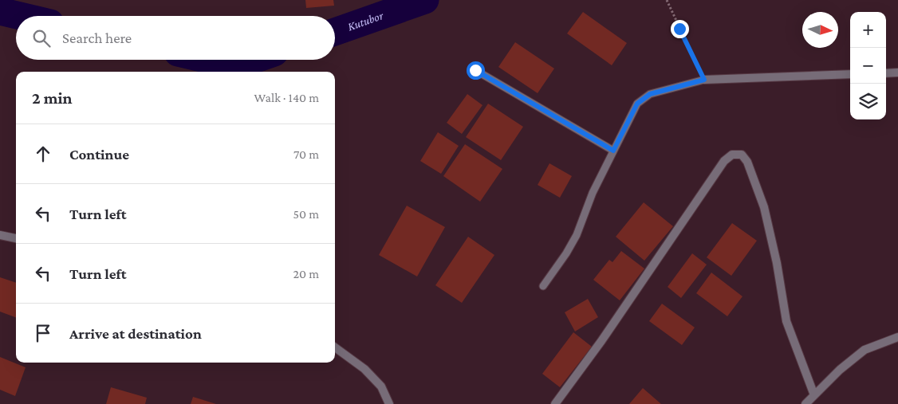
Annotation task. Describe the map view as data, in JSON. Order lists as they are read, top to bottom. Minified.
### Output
{"water":["Kutubor"],"north":"right","page":{"map_buttons":["+","−"],"search":"Search here","heading":["2 min","Walk · 140 m"],"list":[["Continue","70 m"],["Turn left","50 m"],["Turn left","20 m"],"Arrive at destination"]}}
